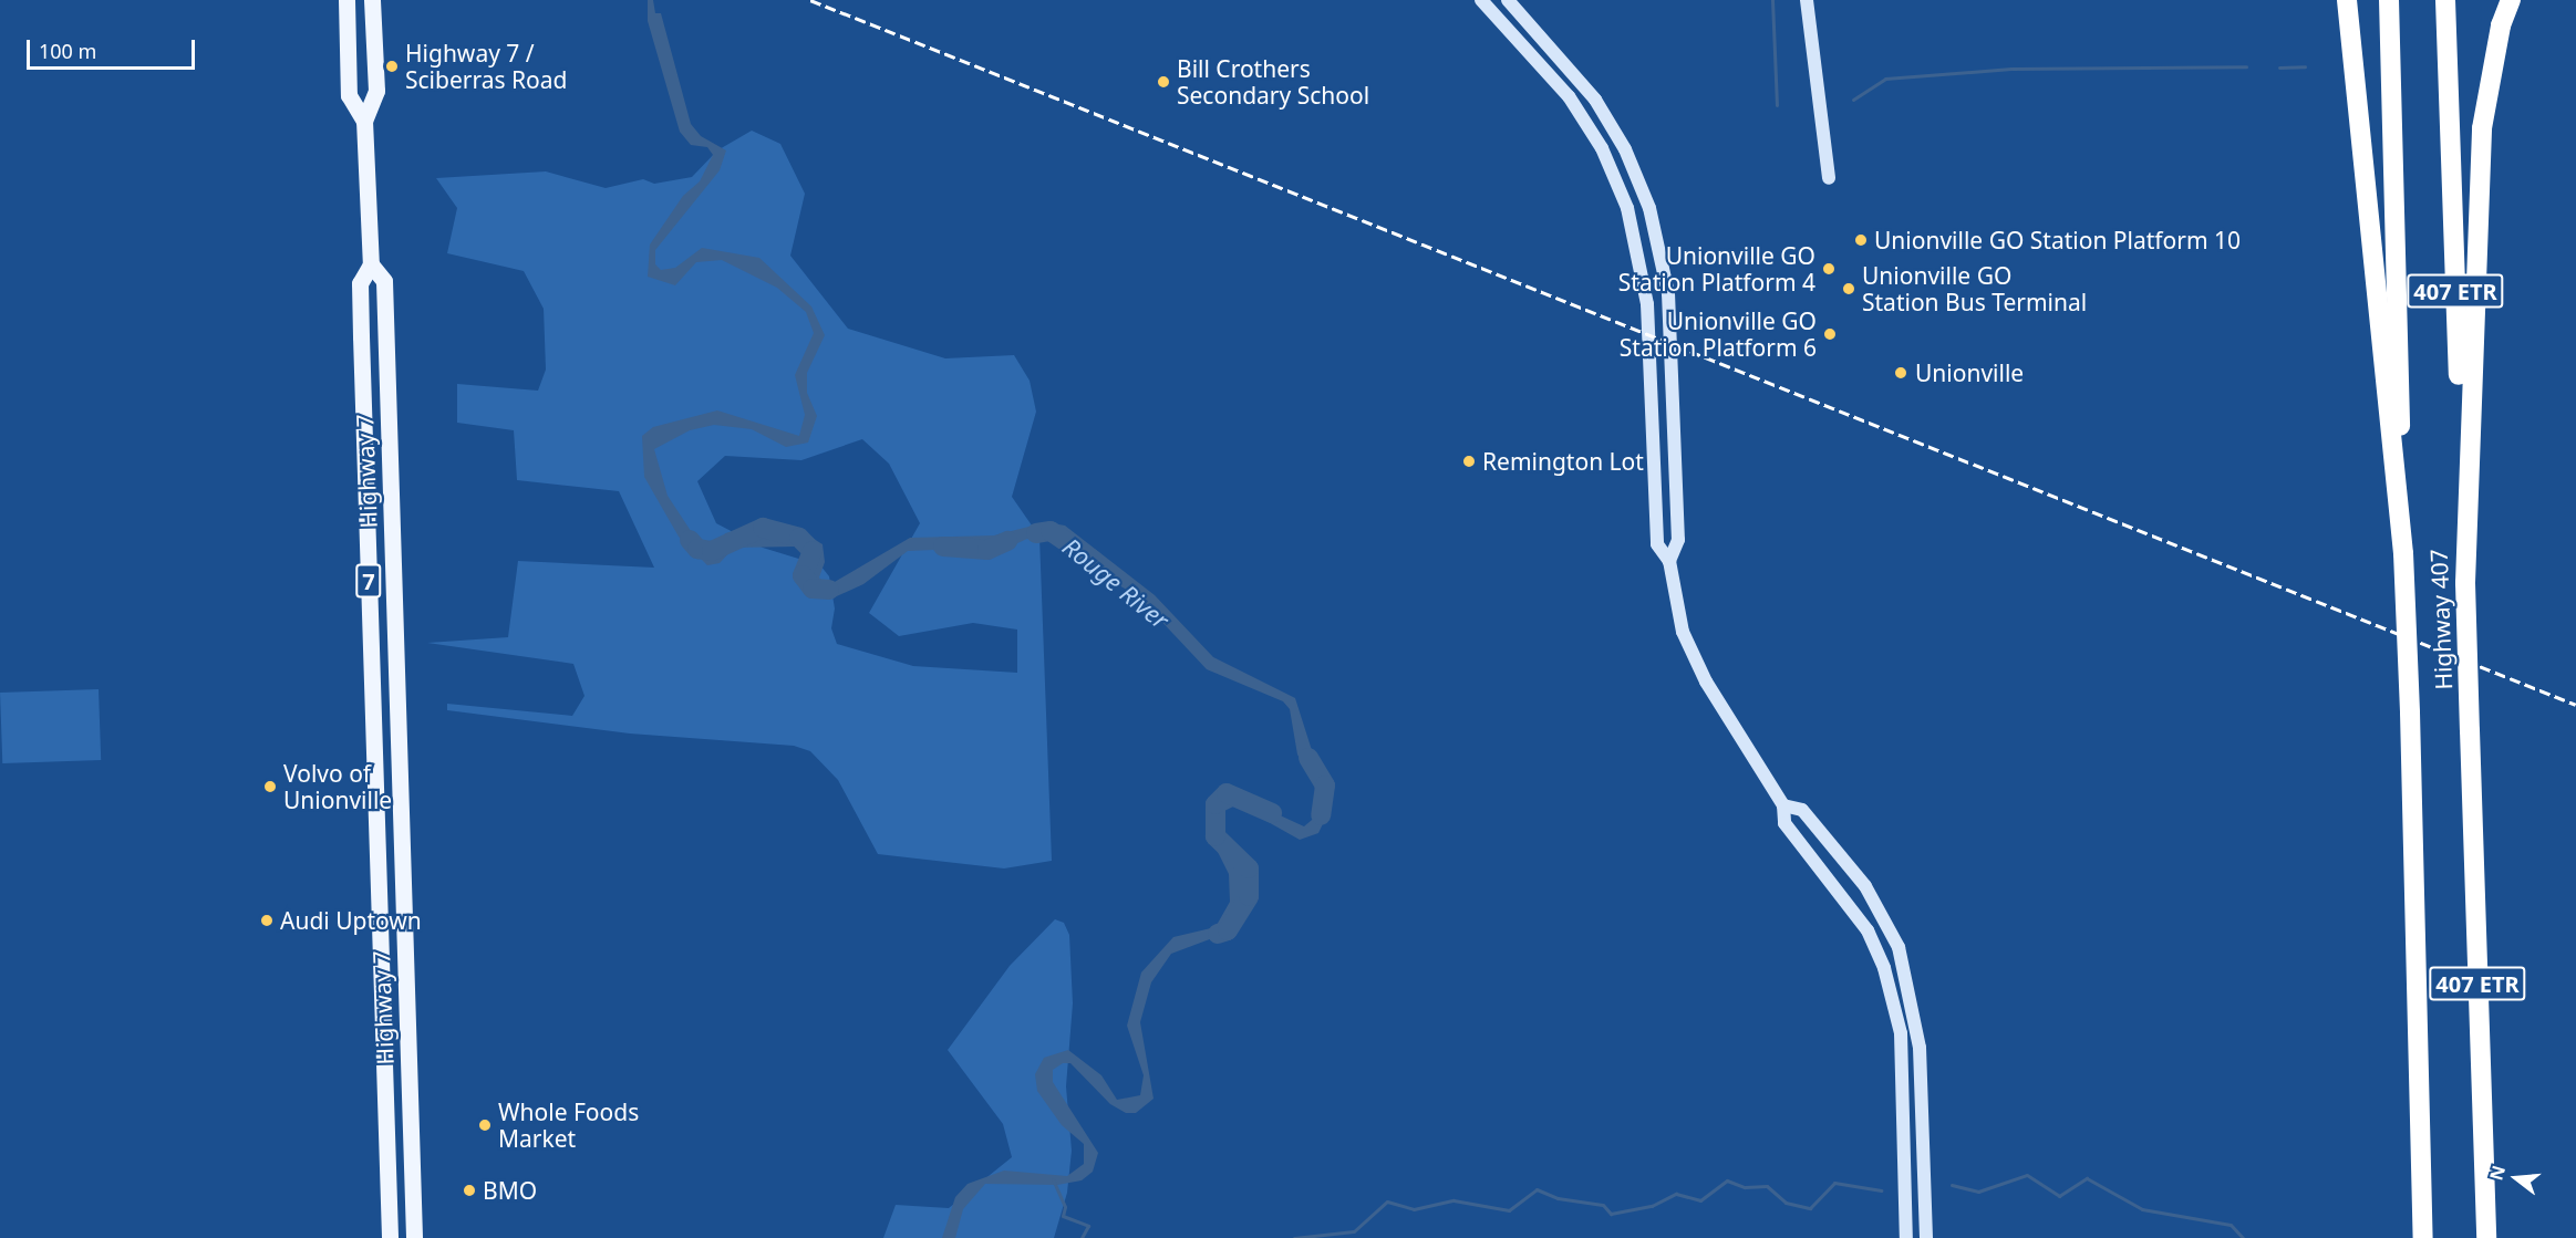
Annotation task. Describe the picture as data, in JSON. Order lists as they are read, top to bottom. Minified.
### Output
{"streets":{"highway":["407 ETR","Highway 407"],"main road":["Highway 7","7"]},"water":["Rouge River"],"places":["Highway 7 / Sciberras Road","Bill Crothers Secondary School","Unionville GO Station Platform 10","Unionville GO Station Platform 4","Unionville GO Station Bus Terminal","Unionville GO Station Platform 6","Unionville","Remington Lot","Volvo of Unionville","Audi Uptown","Whole Foods Market","BMO"],"scale_bar":"100 m","north":"left"}
